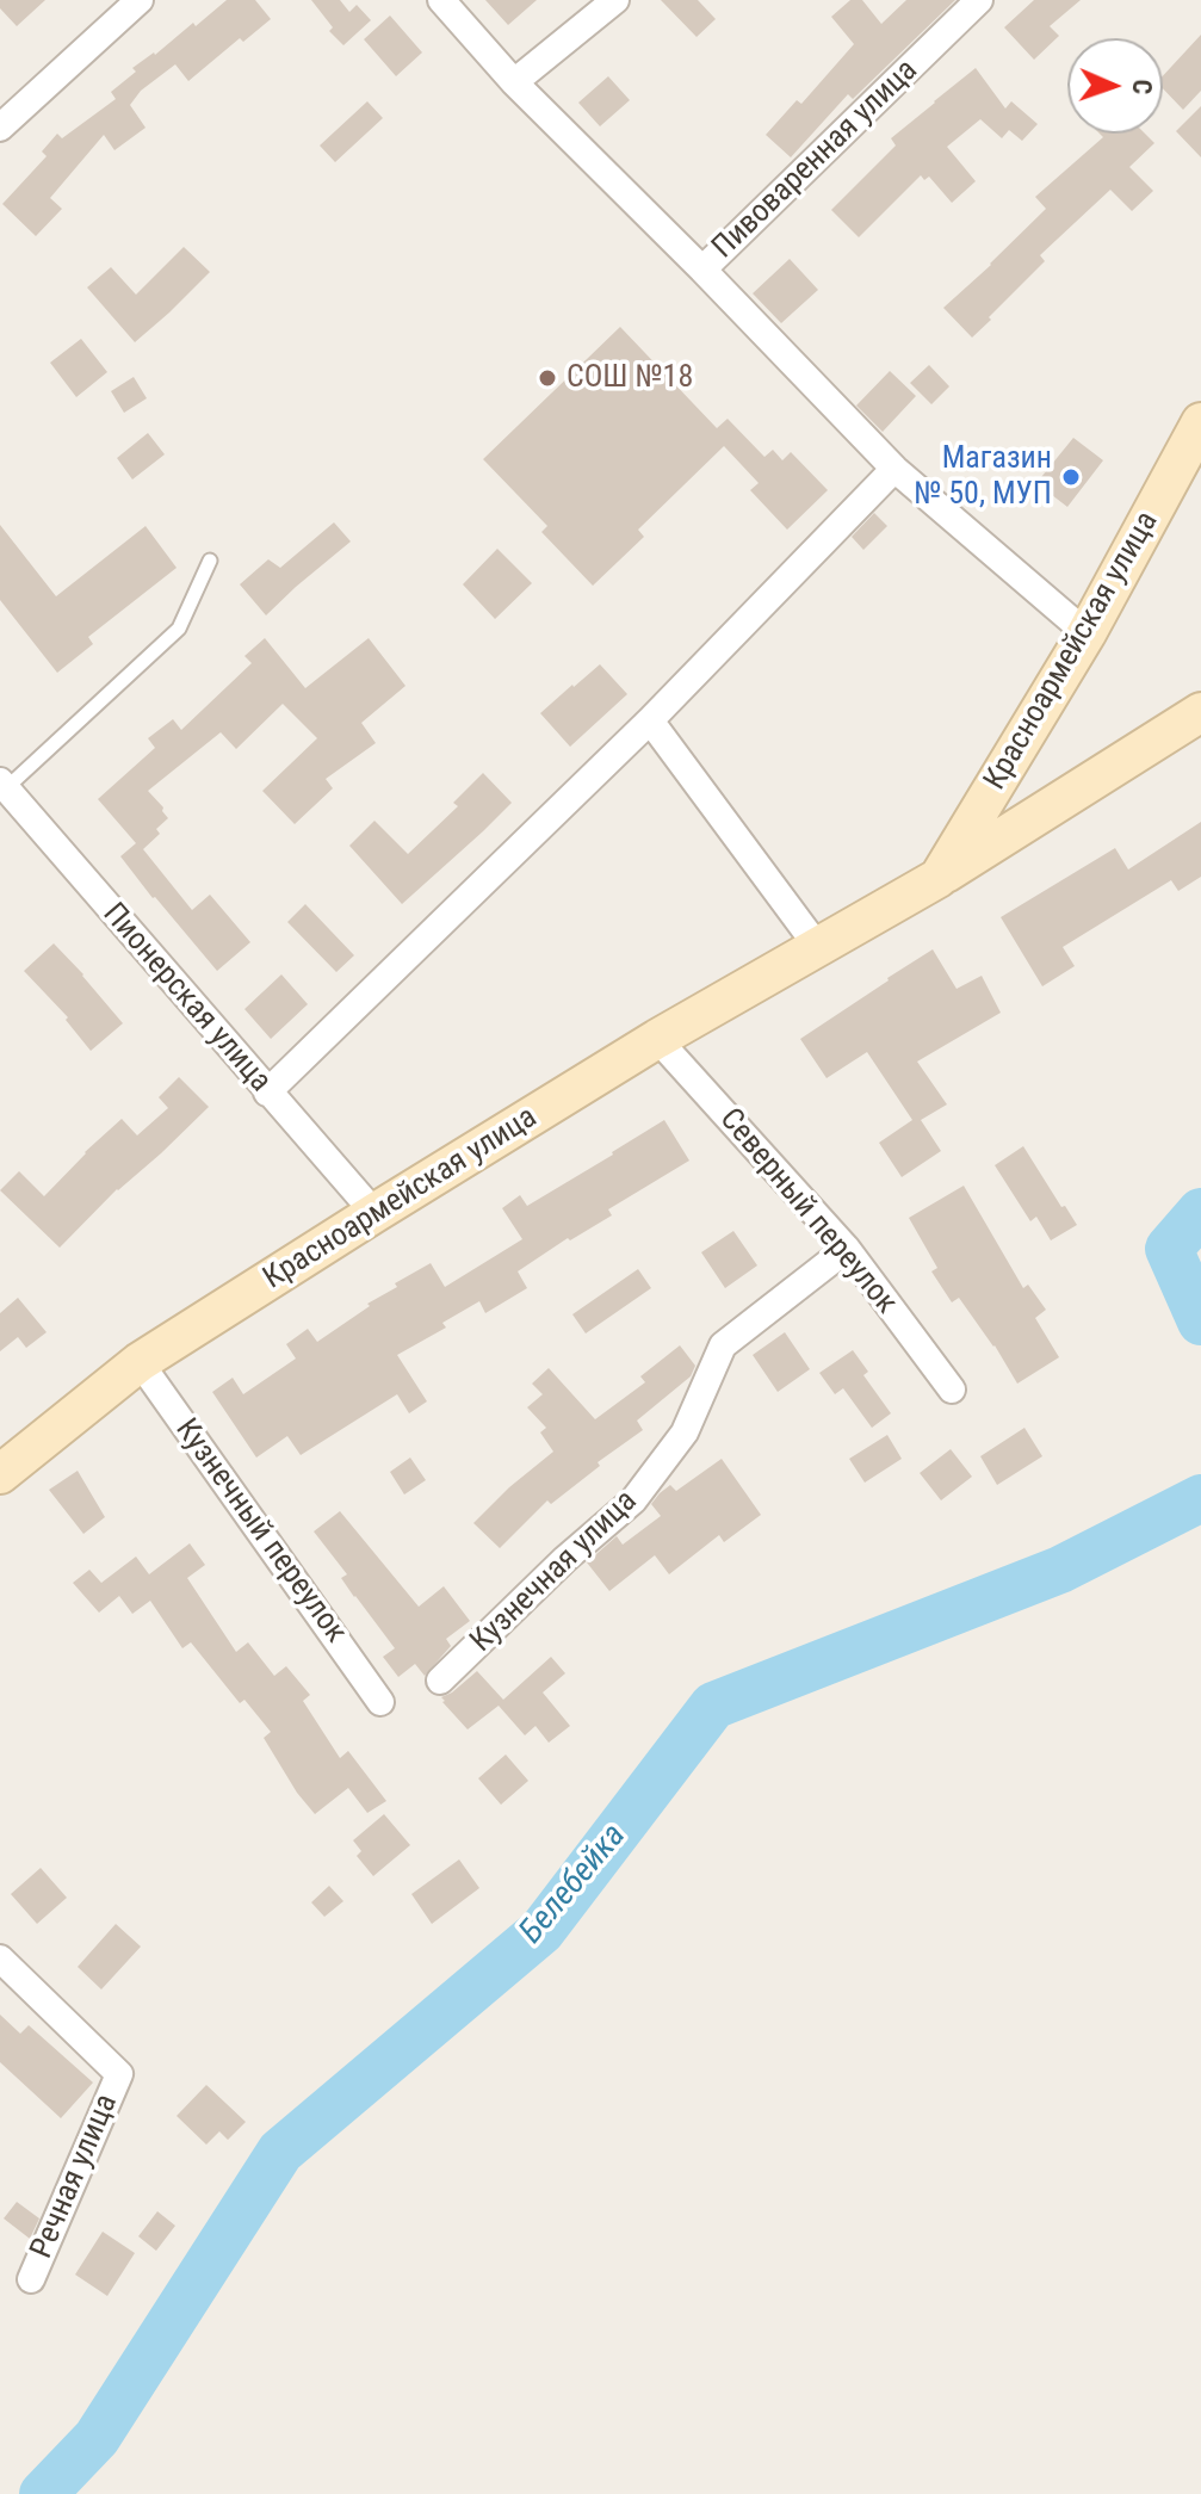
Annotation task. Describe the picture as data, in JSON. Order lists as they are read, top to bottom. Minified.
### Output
{"streets":{"main road":["Красноармейская улица"],"street":["Пивоваренная улица","Пионерская улица","Северный переулок","Кузнечный переулок","Кузнечная улица","Речная улица"]},"crossings":[["Пивоваренная улица","Красноармейская улица"],["Красноармейская улица","Пионерская улица"],["Красноармейская улица","Северный переулок"],["Красноармейская улица","Кузнечный переулок"],["Северный переулок","Кузнечная улица"]],"water":["Белебейка"],"places":["СОШ №18","Магазин № 50, МУП"],"north":"right"}
